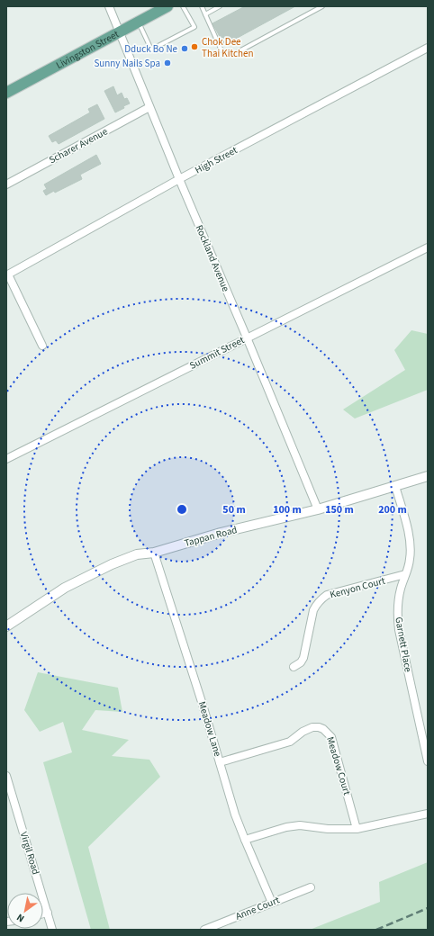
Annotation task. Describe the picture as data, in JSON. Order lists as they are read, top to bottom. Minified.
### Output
{"streets":{"main road":["Livingston Street"],"street":["Scharer Avenue","High Street","Rockland Avenue","Summit Street","Tappan Road","Kenyon Court","Garnett Place","Meadow Lane","Meadow Court","Virgil Road","Anne Court"]},"crossings":[["Livingston Street","Rockland Avenue"],["Scharer Avenue","Rockland Avenue"],["High Street","Rockland Avenue"],["Rockland Avenue","Summit Street"],["Rockland Avenue","Tappan Road"],["Tappan Road","Garnett Place"],["Tappan Road","Meadow Lane"],["Kenyon Court","Garnett Place"],["Meadow Lane","Meadow Court"],["Meadow Lane","Anne Court"]],"places":["Chok Dee Thai Kitchen","Dduck Bo Ne","Sunny Nails Spa"],"north":"bottom left","rings":["50 m","100 m","150 m","200 m"]}
